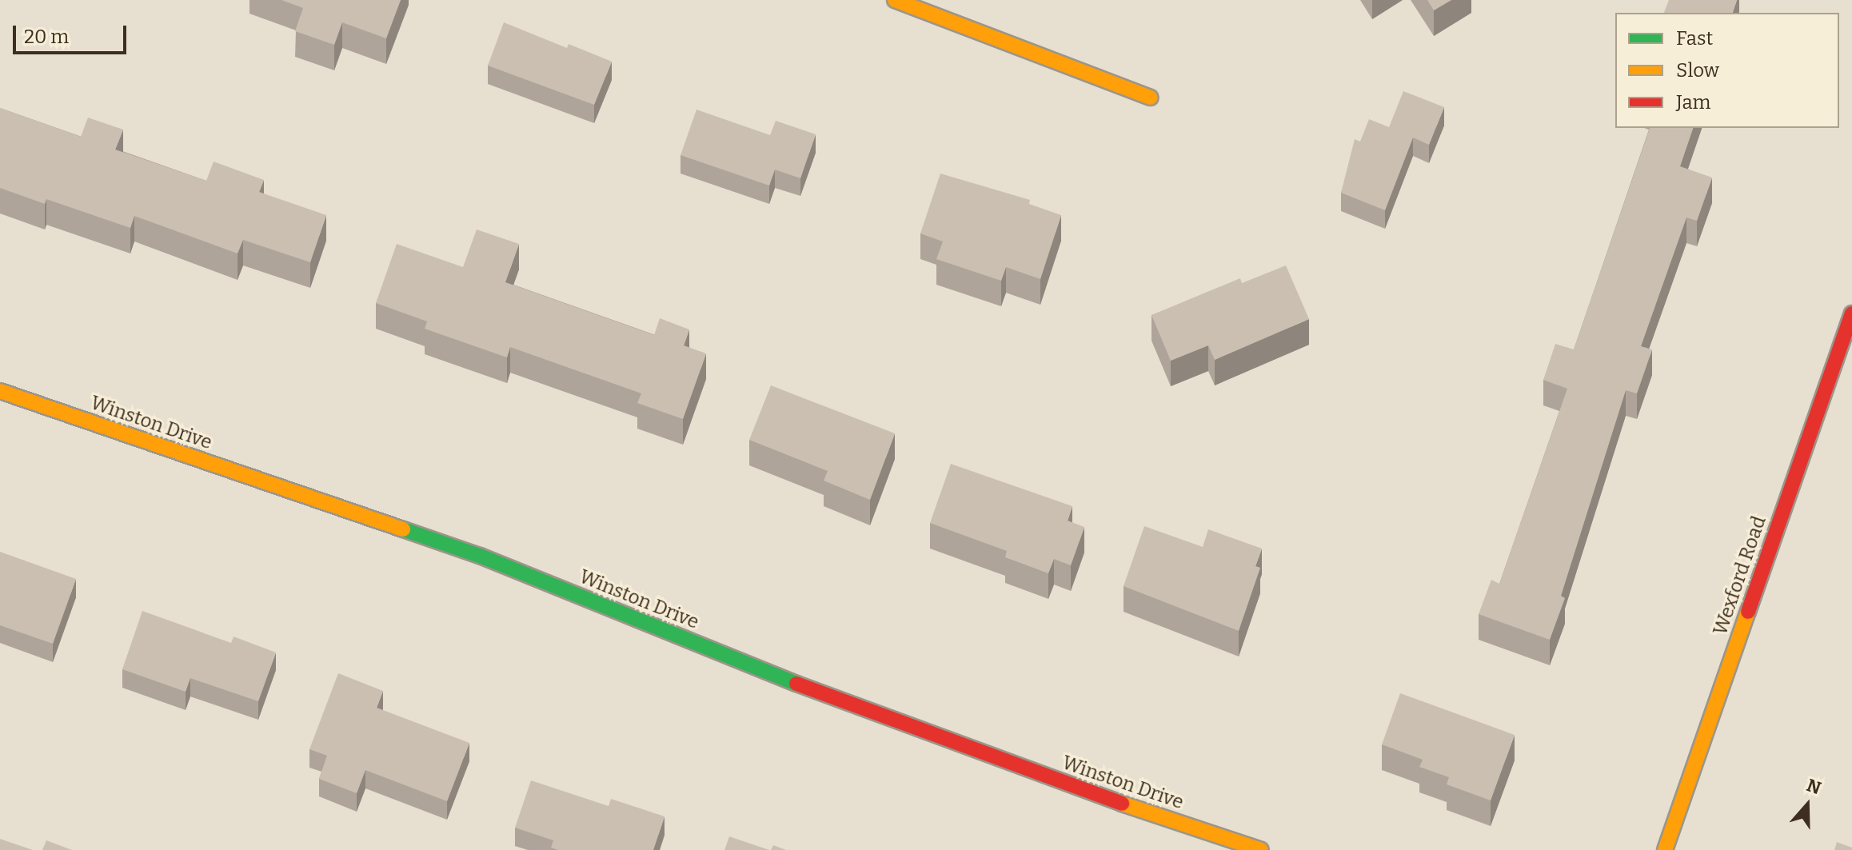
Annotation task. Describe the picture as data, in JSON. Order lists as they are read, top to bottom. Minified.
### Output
{"streets":{"street":["Winston Drive","Wexford Road"]},"legend":["Fast","Slow","Jam"],"scale_bar":"20 m","north":"top"}
